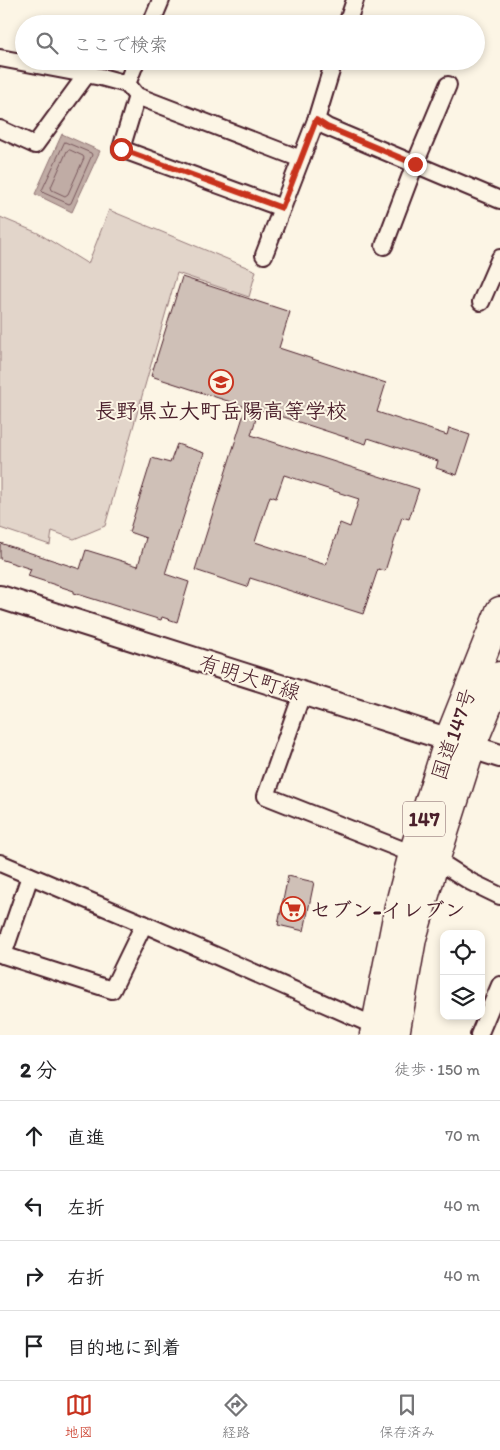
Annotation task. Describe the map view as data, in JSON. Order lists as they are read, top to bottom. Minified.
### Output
{"streets":{"highway":["国道147号","147"],"main road":["有明大町線"]},"crossings":[["有明大町線","国道147号"]],"places":{"school or university":["長野県立大町岳陽高等学校"],"supermarket":["セブン-イレブン"]},"page":{"search":"ここで検索","heading":["2 分","徒歩 · 150 m"],"list":[["直進","70 m"],["左折","40 m"],["右折","40 m"],"目的地に到着"],"nav":["地図","経路","保存済み"]}}
